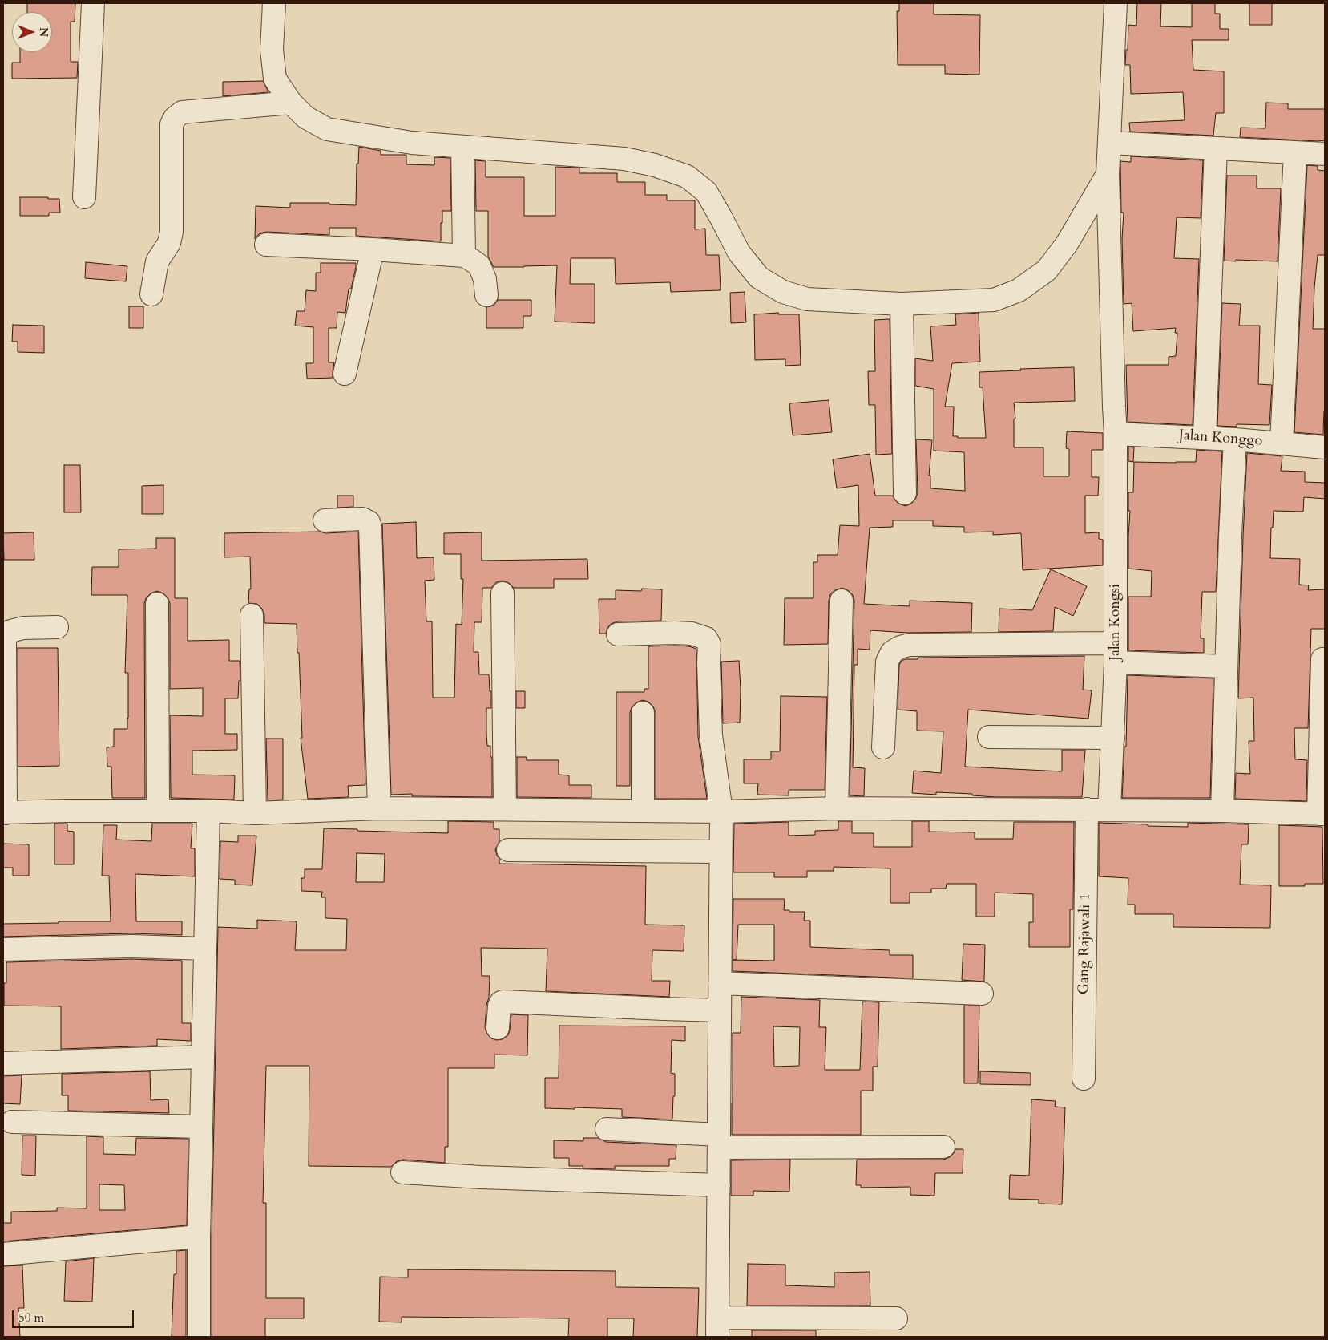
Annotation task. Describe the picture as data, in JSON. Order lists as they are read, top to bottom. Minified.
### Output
{"streets":{"street":["Jalan Konggo","Jalan Kongsi","Gang Rajawali 1"]},"crossings":[["Jalan Konggo","Jalan Kongsi"]],"scale_bar":"50 m","north":"right"}
